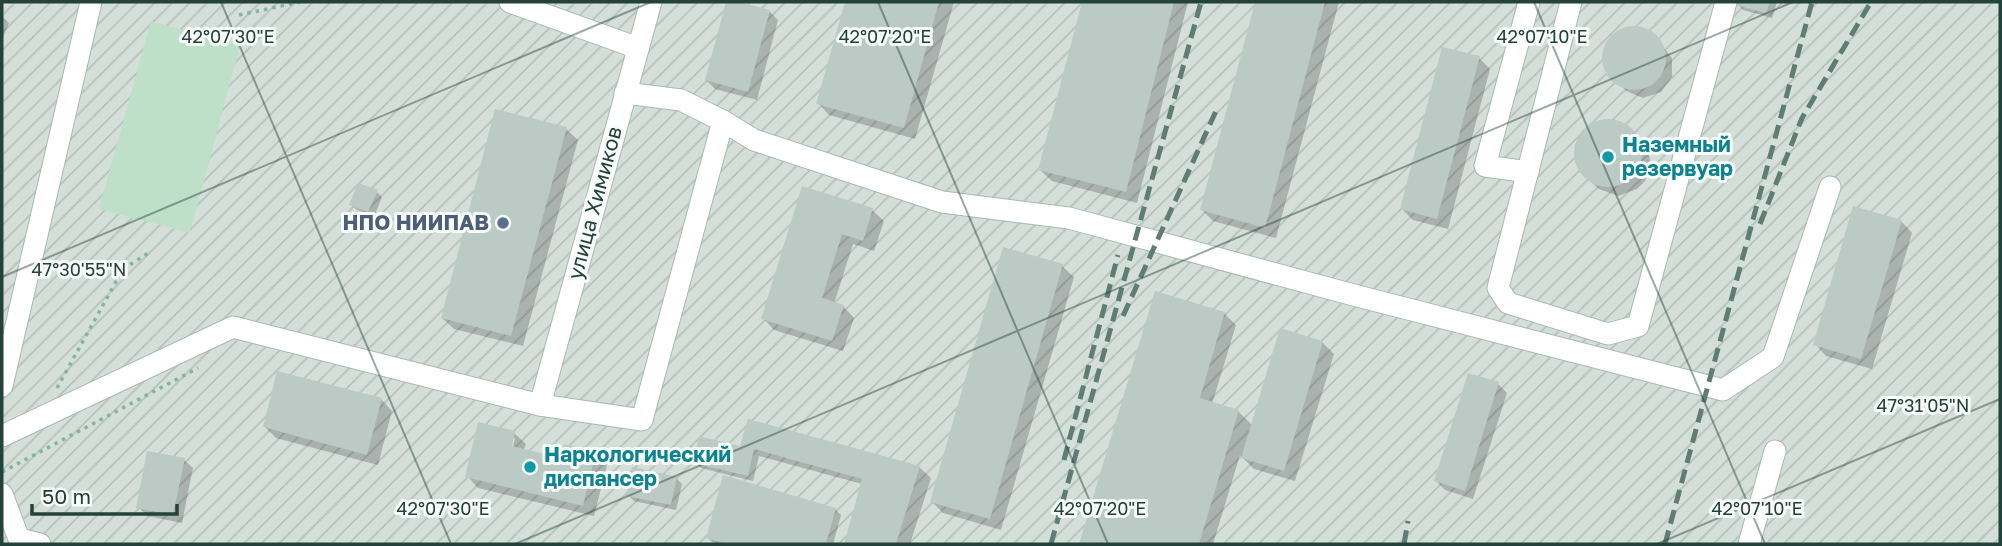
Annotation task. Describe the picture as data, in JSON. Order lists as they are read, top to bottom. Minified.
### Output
{"streets":{"street":["улица Химиков"]},"places":["Наземный резервуар","НПО НИИПАВ","Наркологический диспансер"],"scale_bar":"50 m","coordinates":["42°07'30\"E","42°07'20\"E","42°07'10\"E","47°30'55\"N","47°31'05\"N"]}
